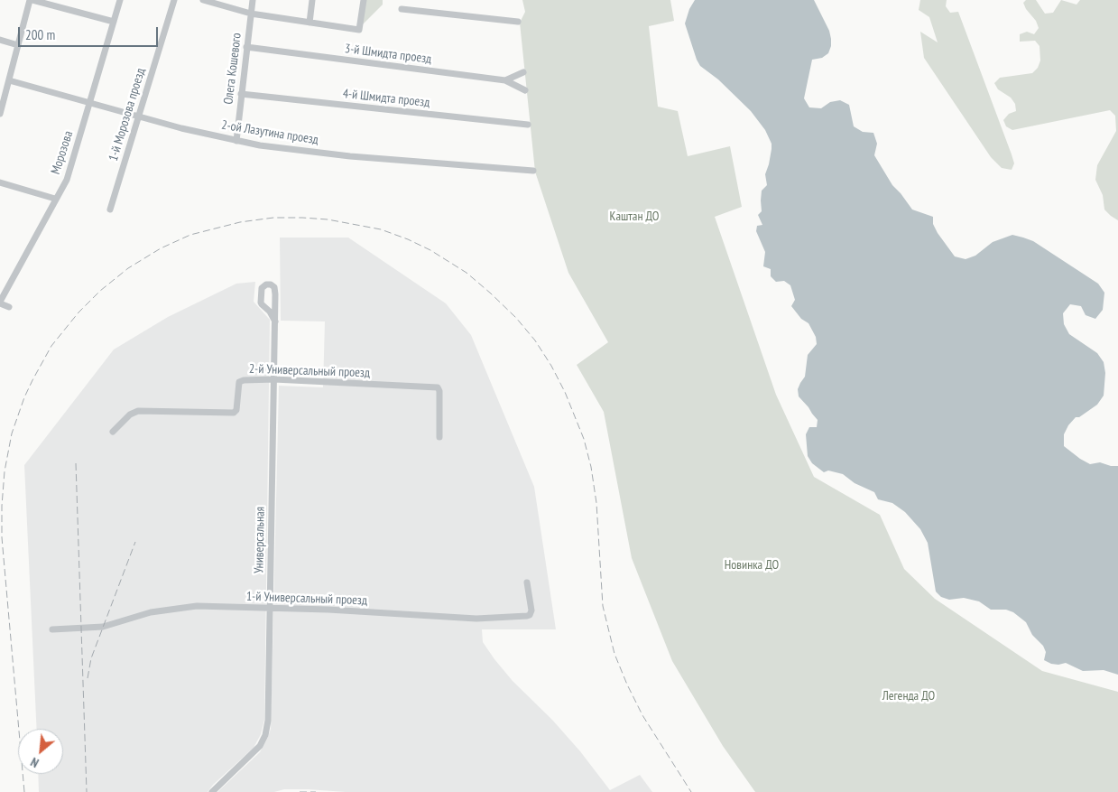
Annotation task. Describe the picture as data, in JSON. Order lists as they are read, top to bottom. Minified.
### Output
{"streets":{"street":["3-й Шмидта проезд","Олега Кошевого","4-й Шмидта проезд","1-й Морозова проезд","2-ой Лазутина проезд","Морозова","2-й Универсальный проезд","Универсальная","1-й Универсальный проезд"]},"crossings":[["3-й Шмидта проезд","Олега Кошевого"],["Олега Кошевого","4-й Шмидта проезд"],["Олега Кошевого","2-ой Лазутина проезд"],["1-й Морозова проезд","2-ой Лазутина проезд"],["2-ой Лазутина проезд","Морозова"],["2-й Универсальный проезд","Универсальная"],["Универсальная","1-й Универсальный проезд"]],"parks":["Каштан ДО","Новинка ДО","Легенда ДО"],"scale_bar":"200 m","north":"bottom left"}
